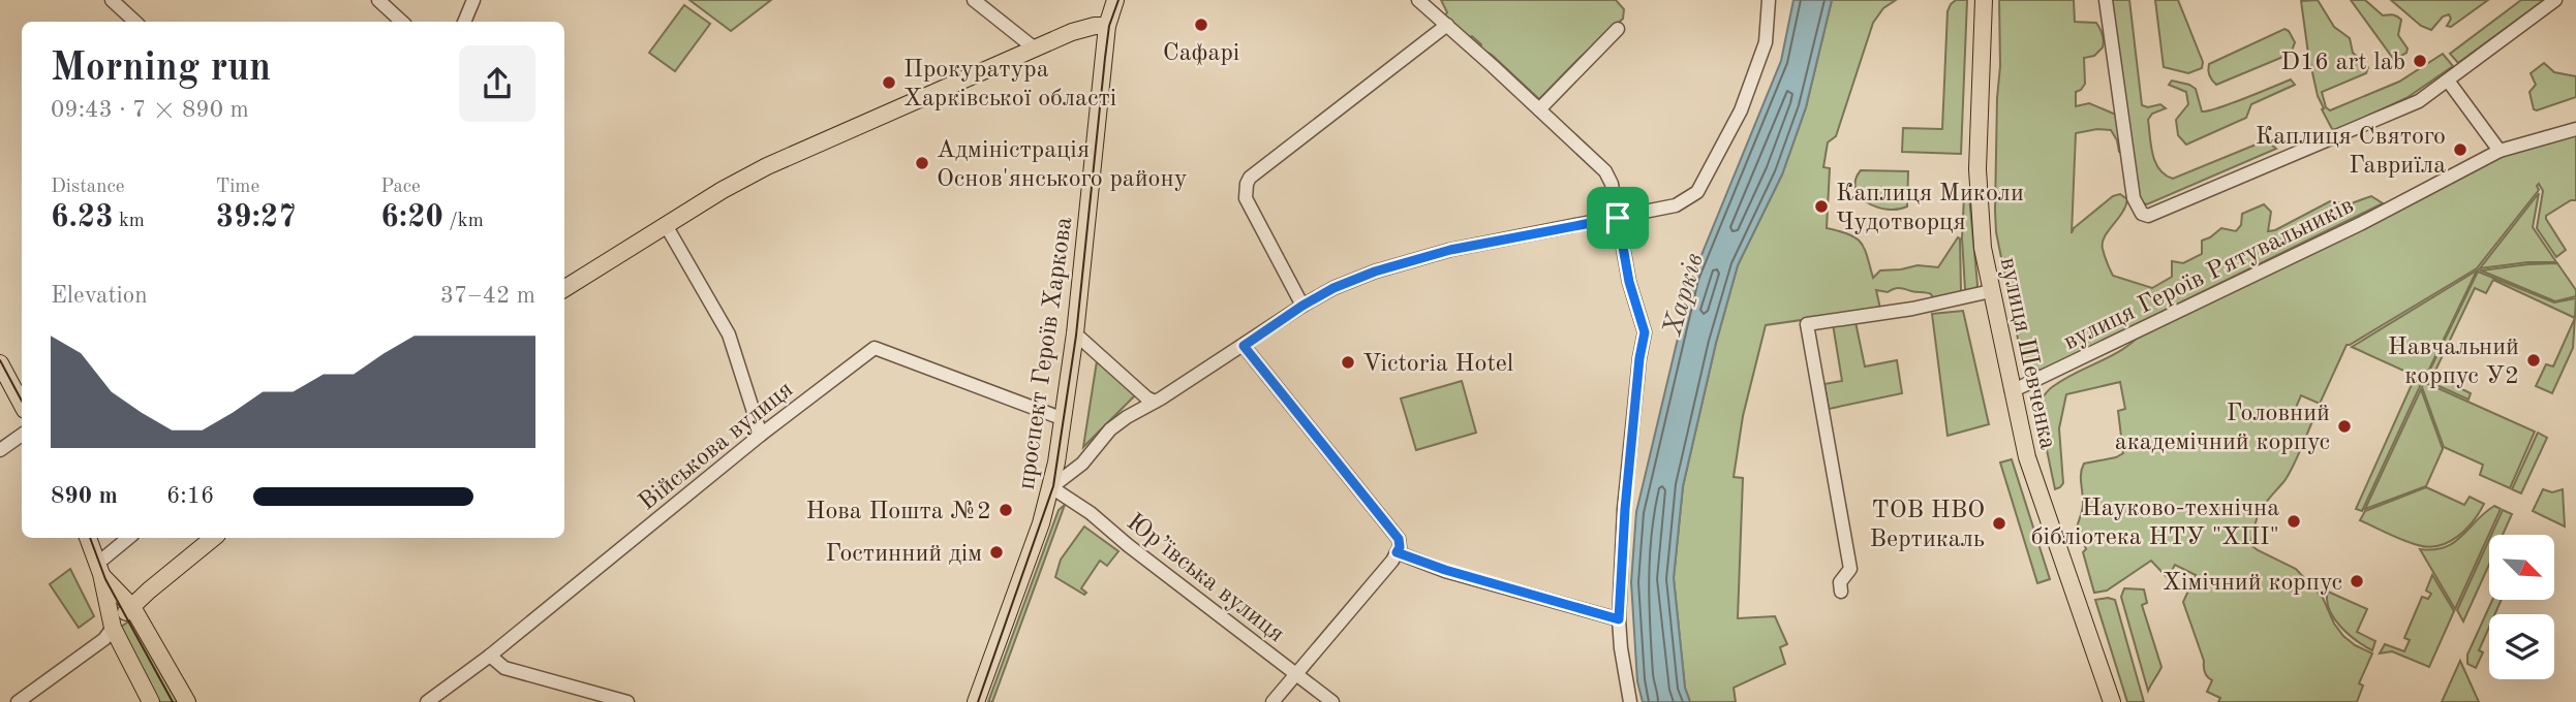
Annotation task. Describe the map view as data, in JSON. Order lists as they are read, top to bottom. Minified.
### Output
{"streets":{"main road":["проспект Героїв Харкова","вулиця Шевченка"],"street":["вулиця Героїв Рятувальників","Військова вулиця","Юр’ївська вулиця"]},"crossings":[["вулиця Героїв Рятувальників","вулиця Шевченка"],["проспект Героїв Харкова","Військова вулиця"],["проспект Героїв Харкова","Юр’ївська вулиця"]],"water":["Харків"],"places":["Сафарі","D16 art lab","Прокуратура Харківської області","Каплиця Святого Гавриїла","Адміністрація Основ'янського району","Каплиця Миколи Чудотворця","Навчальний корпус У2","Victoria Hotel","Головний академічний корпус","Нова Пошта №2","Науково-технічна бібліотека НТУ \"ХПІ\"","ТОВ НВО Вертикаль","Гостинний дім","Хімічний корпус"],"north":"bottom right","page":{"heading":["Morning run","09:43 · 7 × 890 m"],"stats":[["Distance","6.23 km"],["Time","39:27"],["Pace","6:20 /km"]],"chart":["Elevation","37–42 m"],"list":[{"name":"890 m","note":"6:16"}]}}
